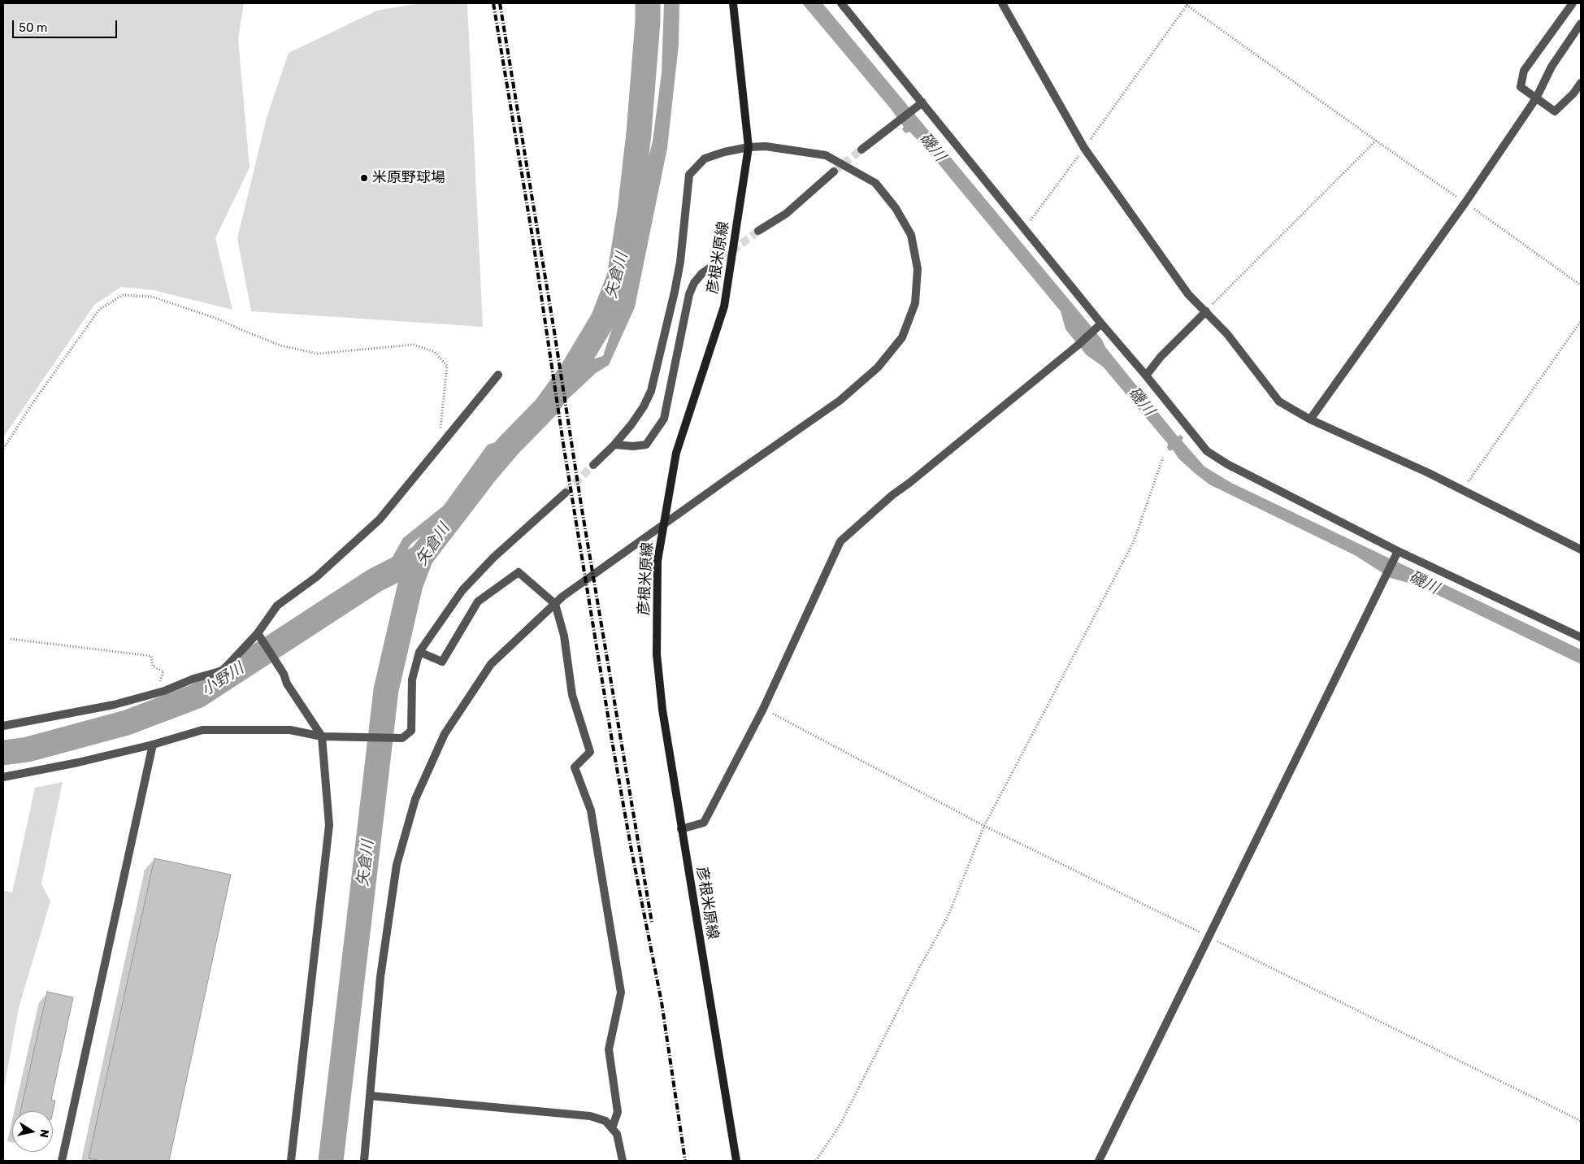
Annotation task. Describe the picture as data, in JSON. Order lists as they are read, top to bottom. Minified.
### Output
{"streets":{"main road":["彦根米原線"]},"water":["磯川","矢倉川","小野川"],"places":["米原野球場"],"scale_bar":"50 m","north":"right"}
